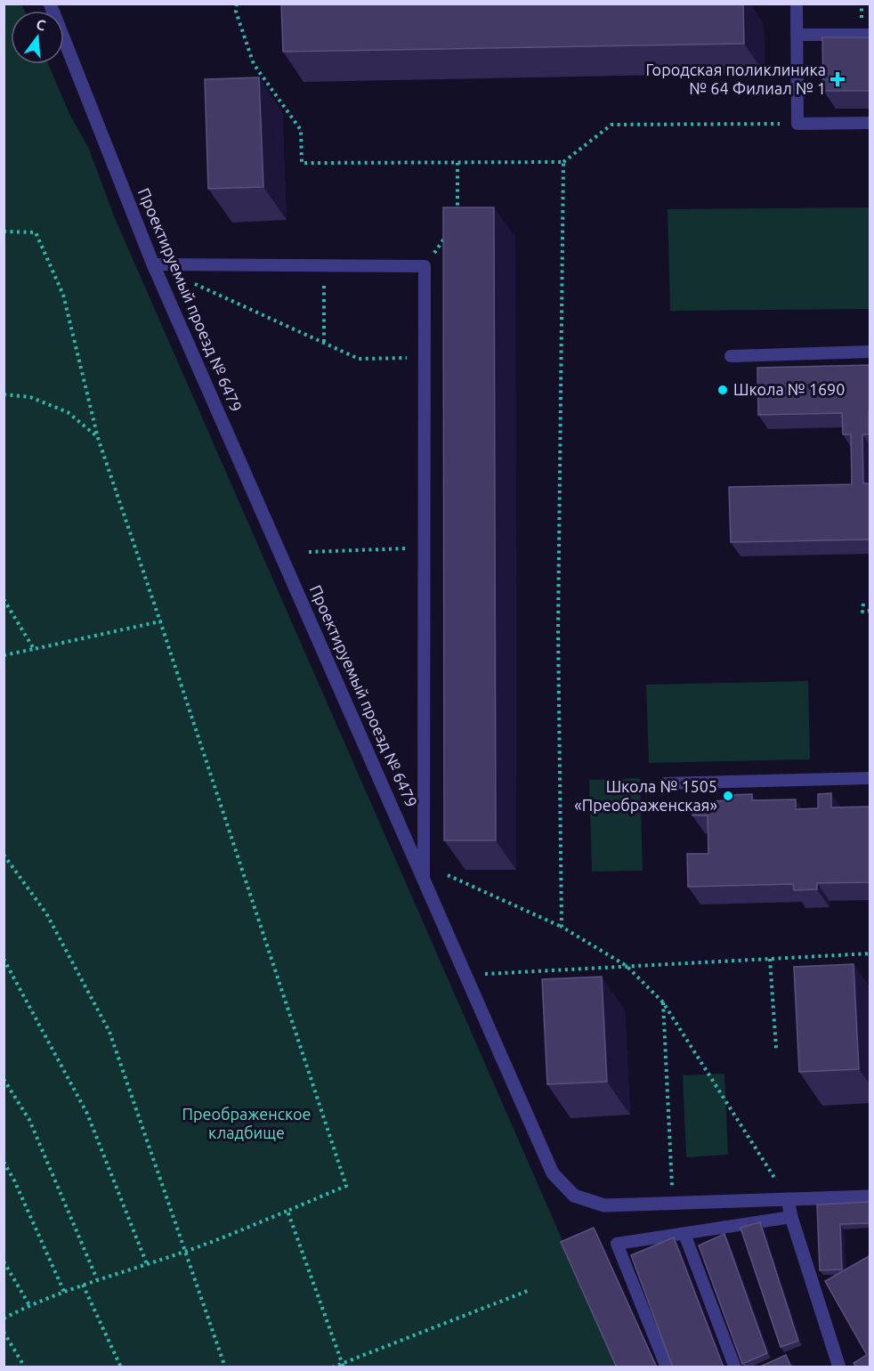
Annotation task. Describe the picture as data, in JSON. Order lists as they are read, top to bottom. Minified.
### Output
{"streets":{"street":["Проектируемый проезд № 6479"]},"parks":["Преображенское кладбище"],"places":{"health":["Городская поликлиника № 64 Филиал № 1"],"other":["Школа № 1690","Школа № 1505 «Преображенская»"]},"north":"top"}
